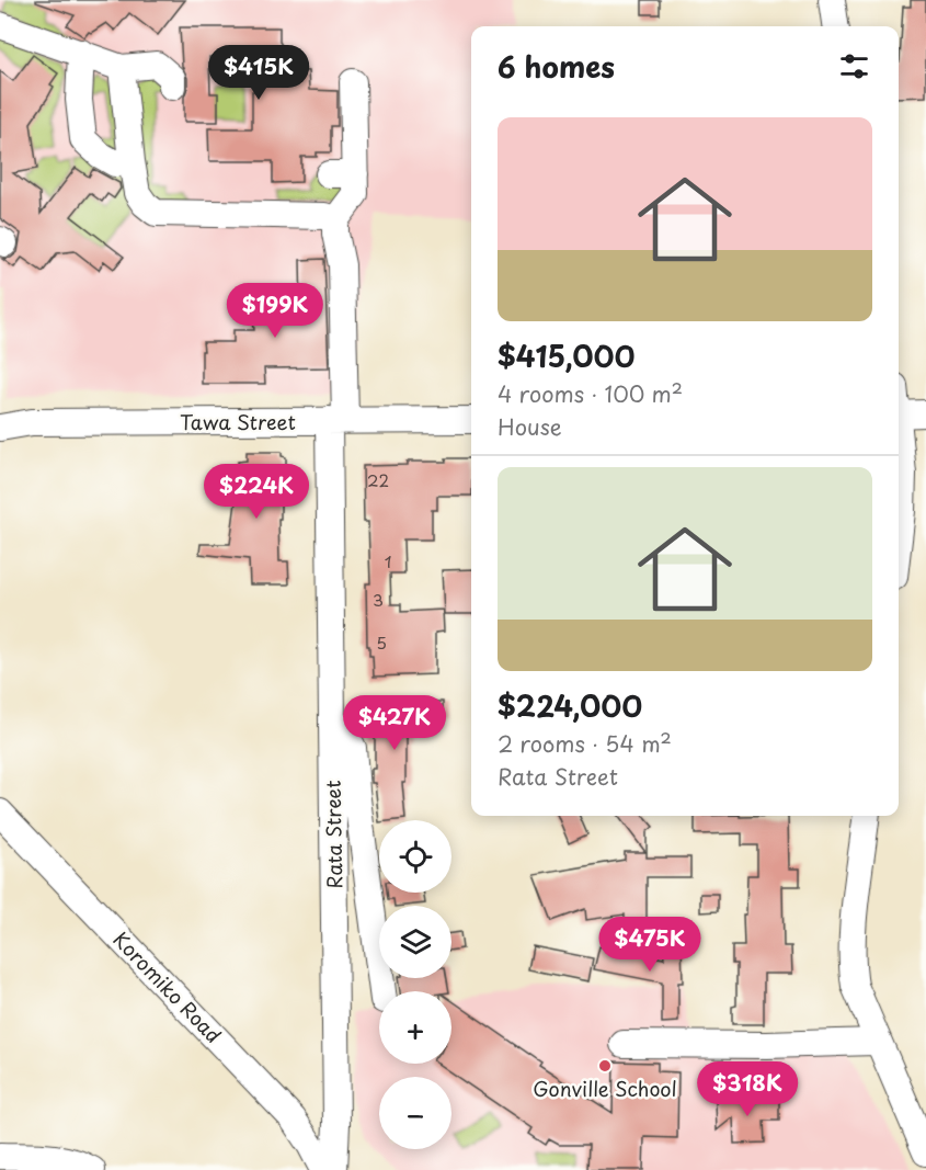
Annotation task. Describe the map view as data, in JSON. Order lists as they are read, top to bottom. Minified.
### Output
{"streets":{"street":["Tawa Street","Rata Street","Koromiko Road"]},"crossings":[["Tawa Street","Rata Street"]],"places":["Gonville School"],"house_numbers":["22","1","3","5"],"page":{"heading":"6 homes","price":["$415K","$199K","$224K","$427K","$475K","$318K"],"list":[{"name":"$415,000","note":"4 rooms · 100 m² · House"},{"name":"$224,000","note":"2 rooms · 54 m² · Rata Street"}],"map_buttons":["+","−"]}}
